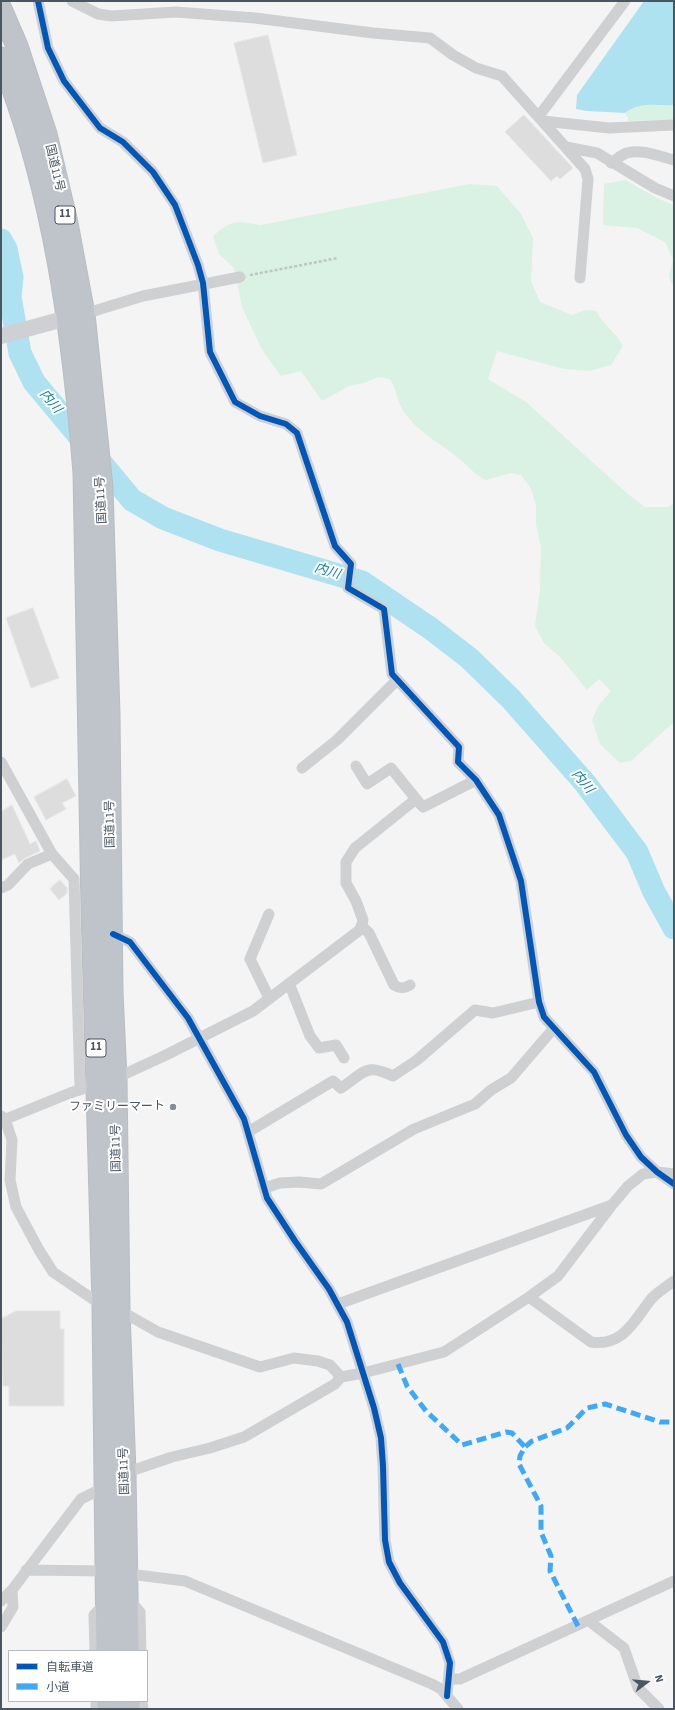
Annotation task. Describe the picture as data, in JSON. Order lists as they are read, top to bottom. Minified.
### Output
{"streets":{"highway":["国道11号","11"]},"water":["内川"],"places":["ファミリーマート"],"legend":["自転車道","小道"],"north":"right"}
